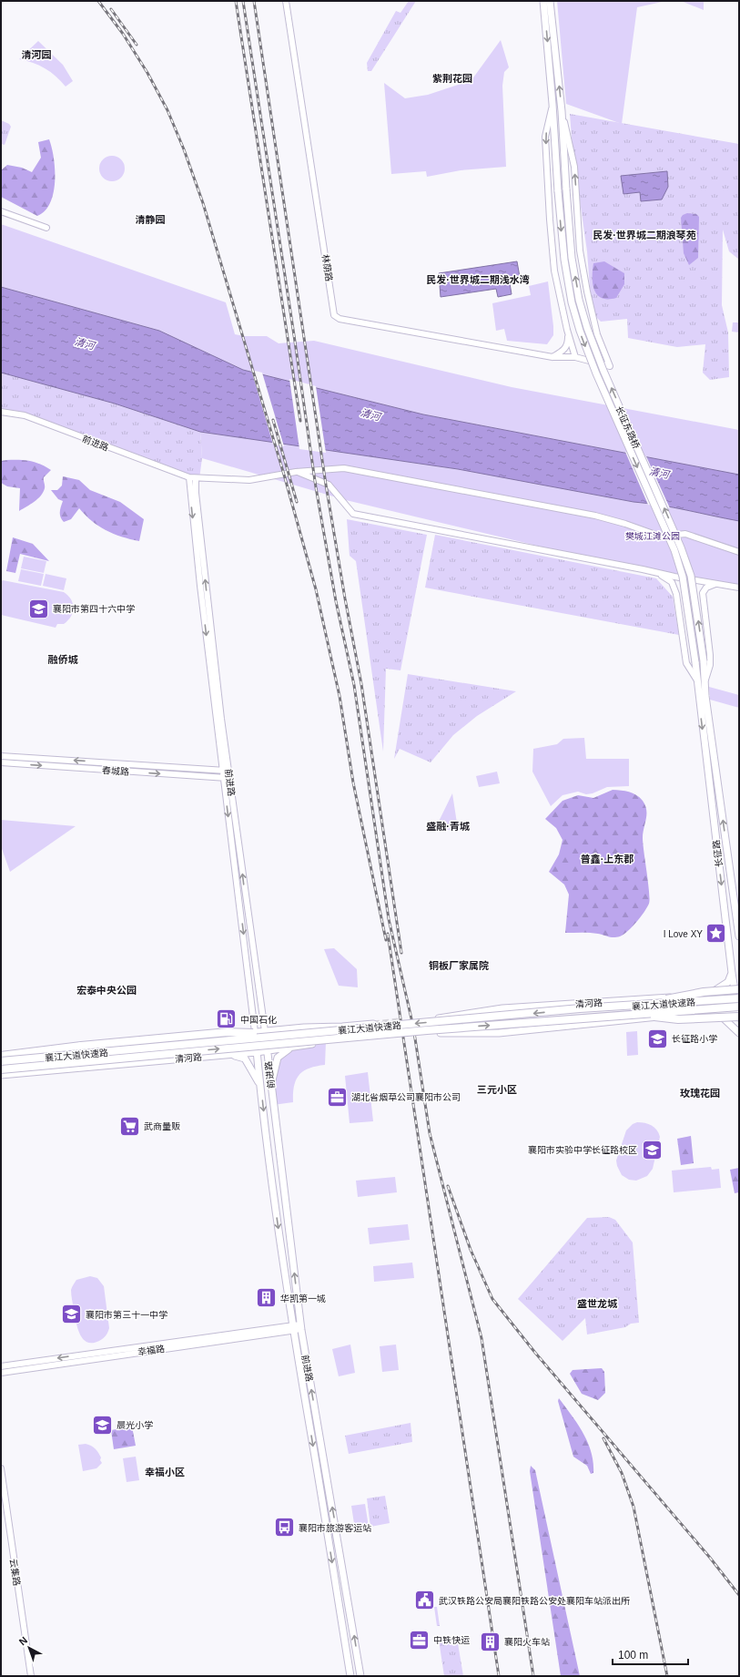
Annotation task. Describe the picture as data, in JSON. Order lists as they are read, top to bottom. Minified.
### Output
{"streets":{"highway":["襄江大道快速路"],"main road":["长征东路桥","前进路","长征路","清河路"],"street":["林荫路","春城路","幸福路","云集路"]},"crossings":[["长征东路桥","长征路"],["前进路","春城路"],["前进路","清河路"],["前进路","幸福路"],["长征路","清河路"],["长征路","襄江大道快速路"],["清河路","襄江大道快速路"]],"districts":["清河园","紫荆花园","清静园","民发·世界城二期浪琴苑","民发·世界城二期浅水湾","融侨城","盛融·青城","普鑫·上东郡","铜板厂家属院","宏泰中央公园","三元小区","玫瑰花园","盛世龙城","幸福小区"],"water":["清河"],"parks":["樊城江滩公园"],"places":{"school or university":["襄阳市第四十六中学","长征路小学","襄阳市实验中学长征路校区","襄阳市第三十一中学","晨光小学"],"place":["I Love XY"],"fuel station":["中国石化"],"office":["湖北省烟草公司襄阳市公司","中铁快运"],"supermarket":["武商量贩"],"building":["华凯第一城","襄阳火车站"],"bus stop":["襄阳市旅游客运站"],"public building":["武汉铁路公安局襄阳铁路公安处襄阳车站派出所"]},"scale_bar":"100 m","north":"top left"}
